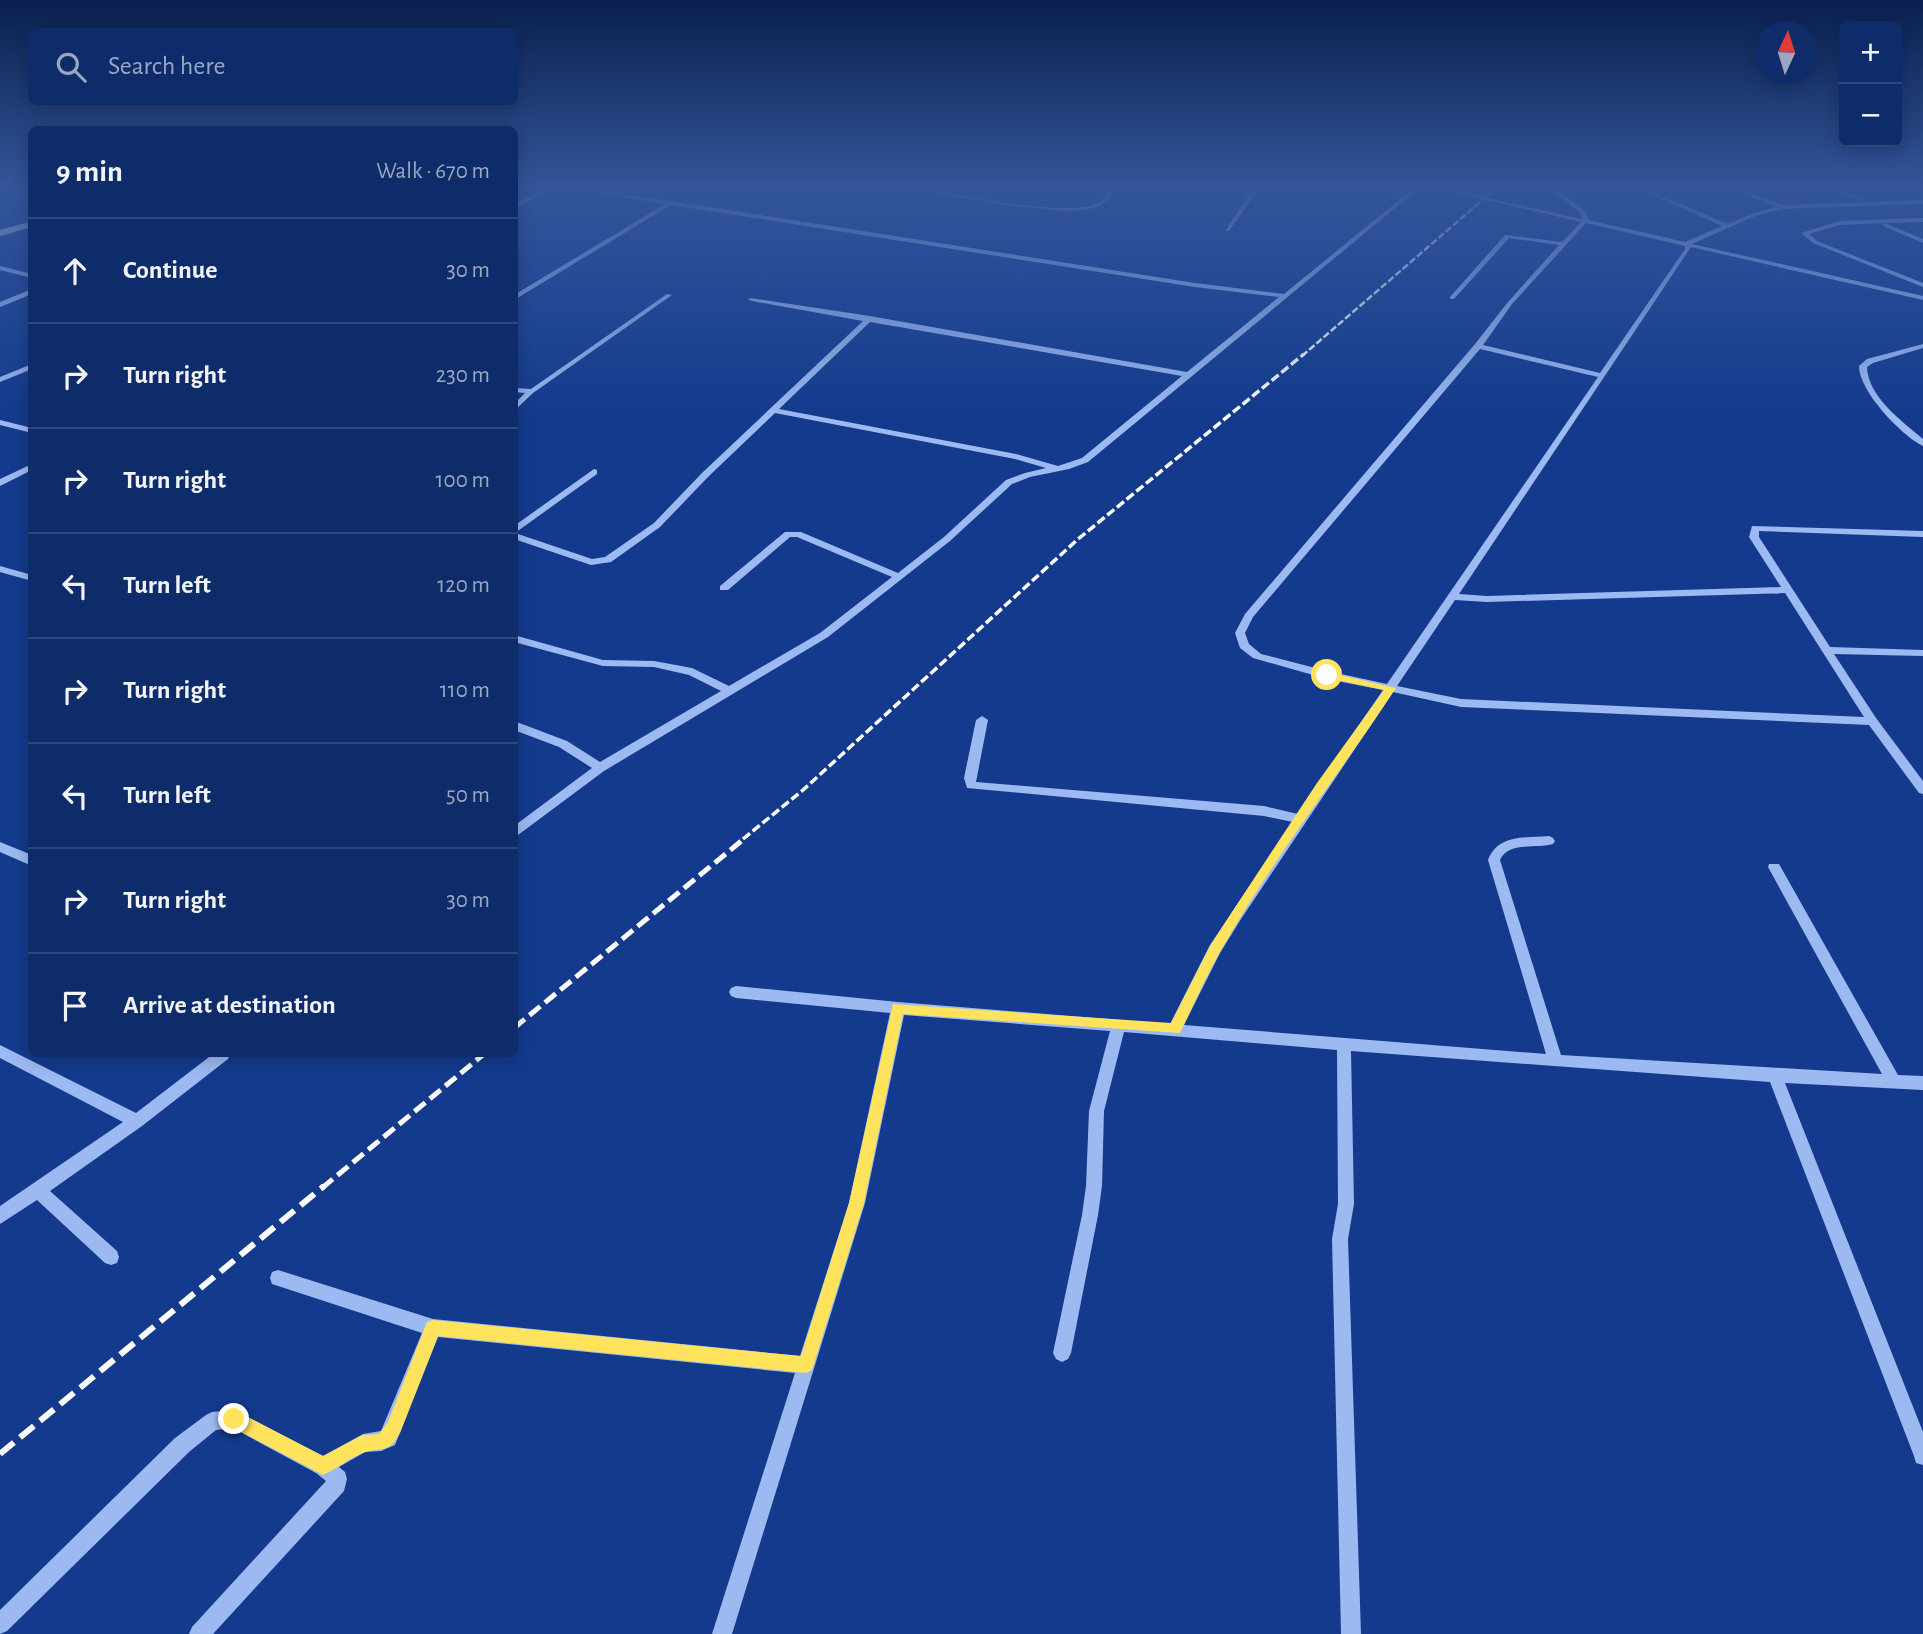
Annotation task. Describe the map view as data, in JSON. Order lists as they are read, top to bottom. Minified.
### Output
{"north":"top","page":{"map_buttons":["+","−"],"search":"Search here","heading":["9 min","Walk · 670 m"],"list":[["Continue","30 m"],["Turn right","230 m"],["Turn right","100 m"],["Turn left","120 m"],["Turn right","110 m"],["Turn left","50 m"],["Turn right","30 m"],"Arrive at destination"]}}
